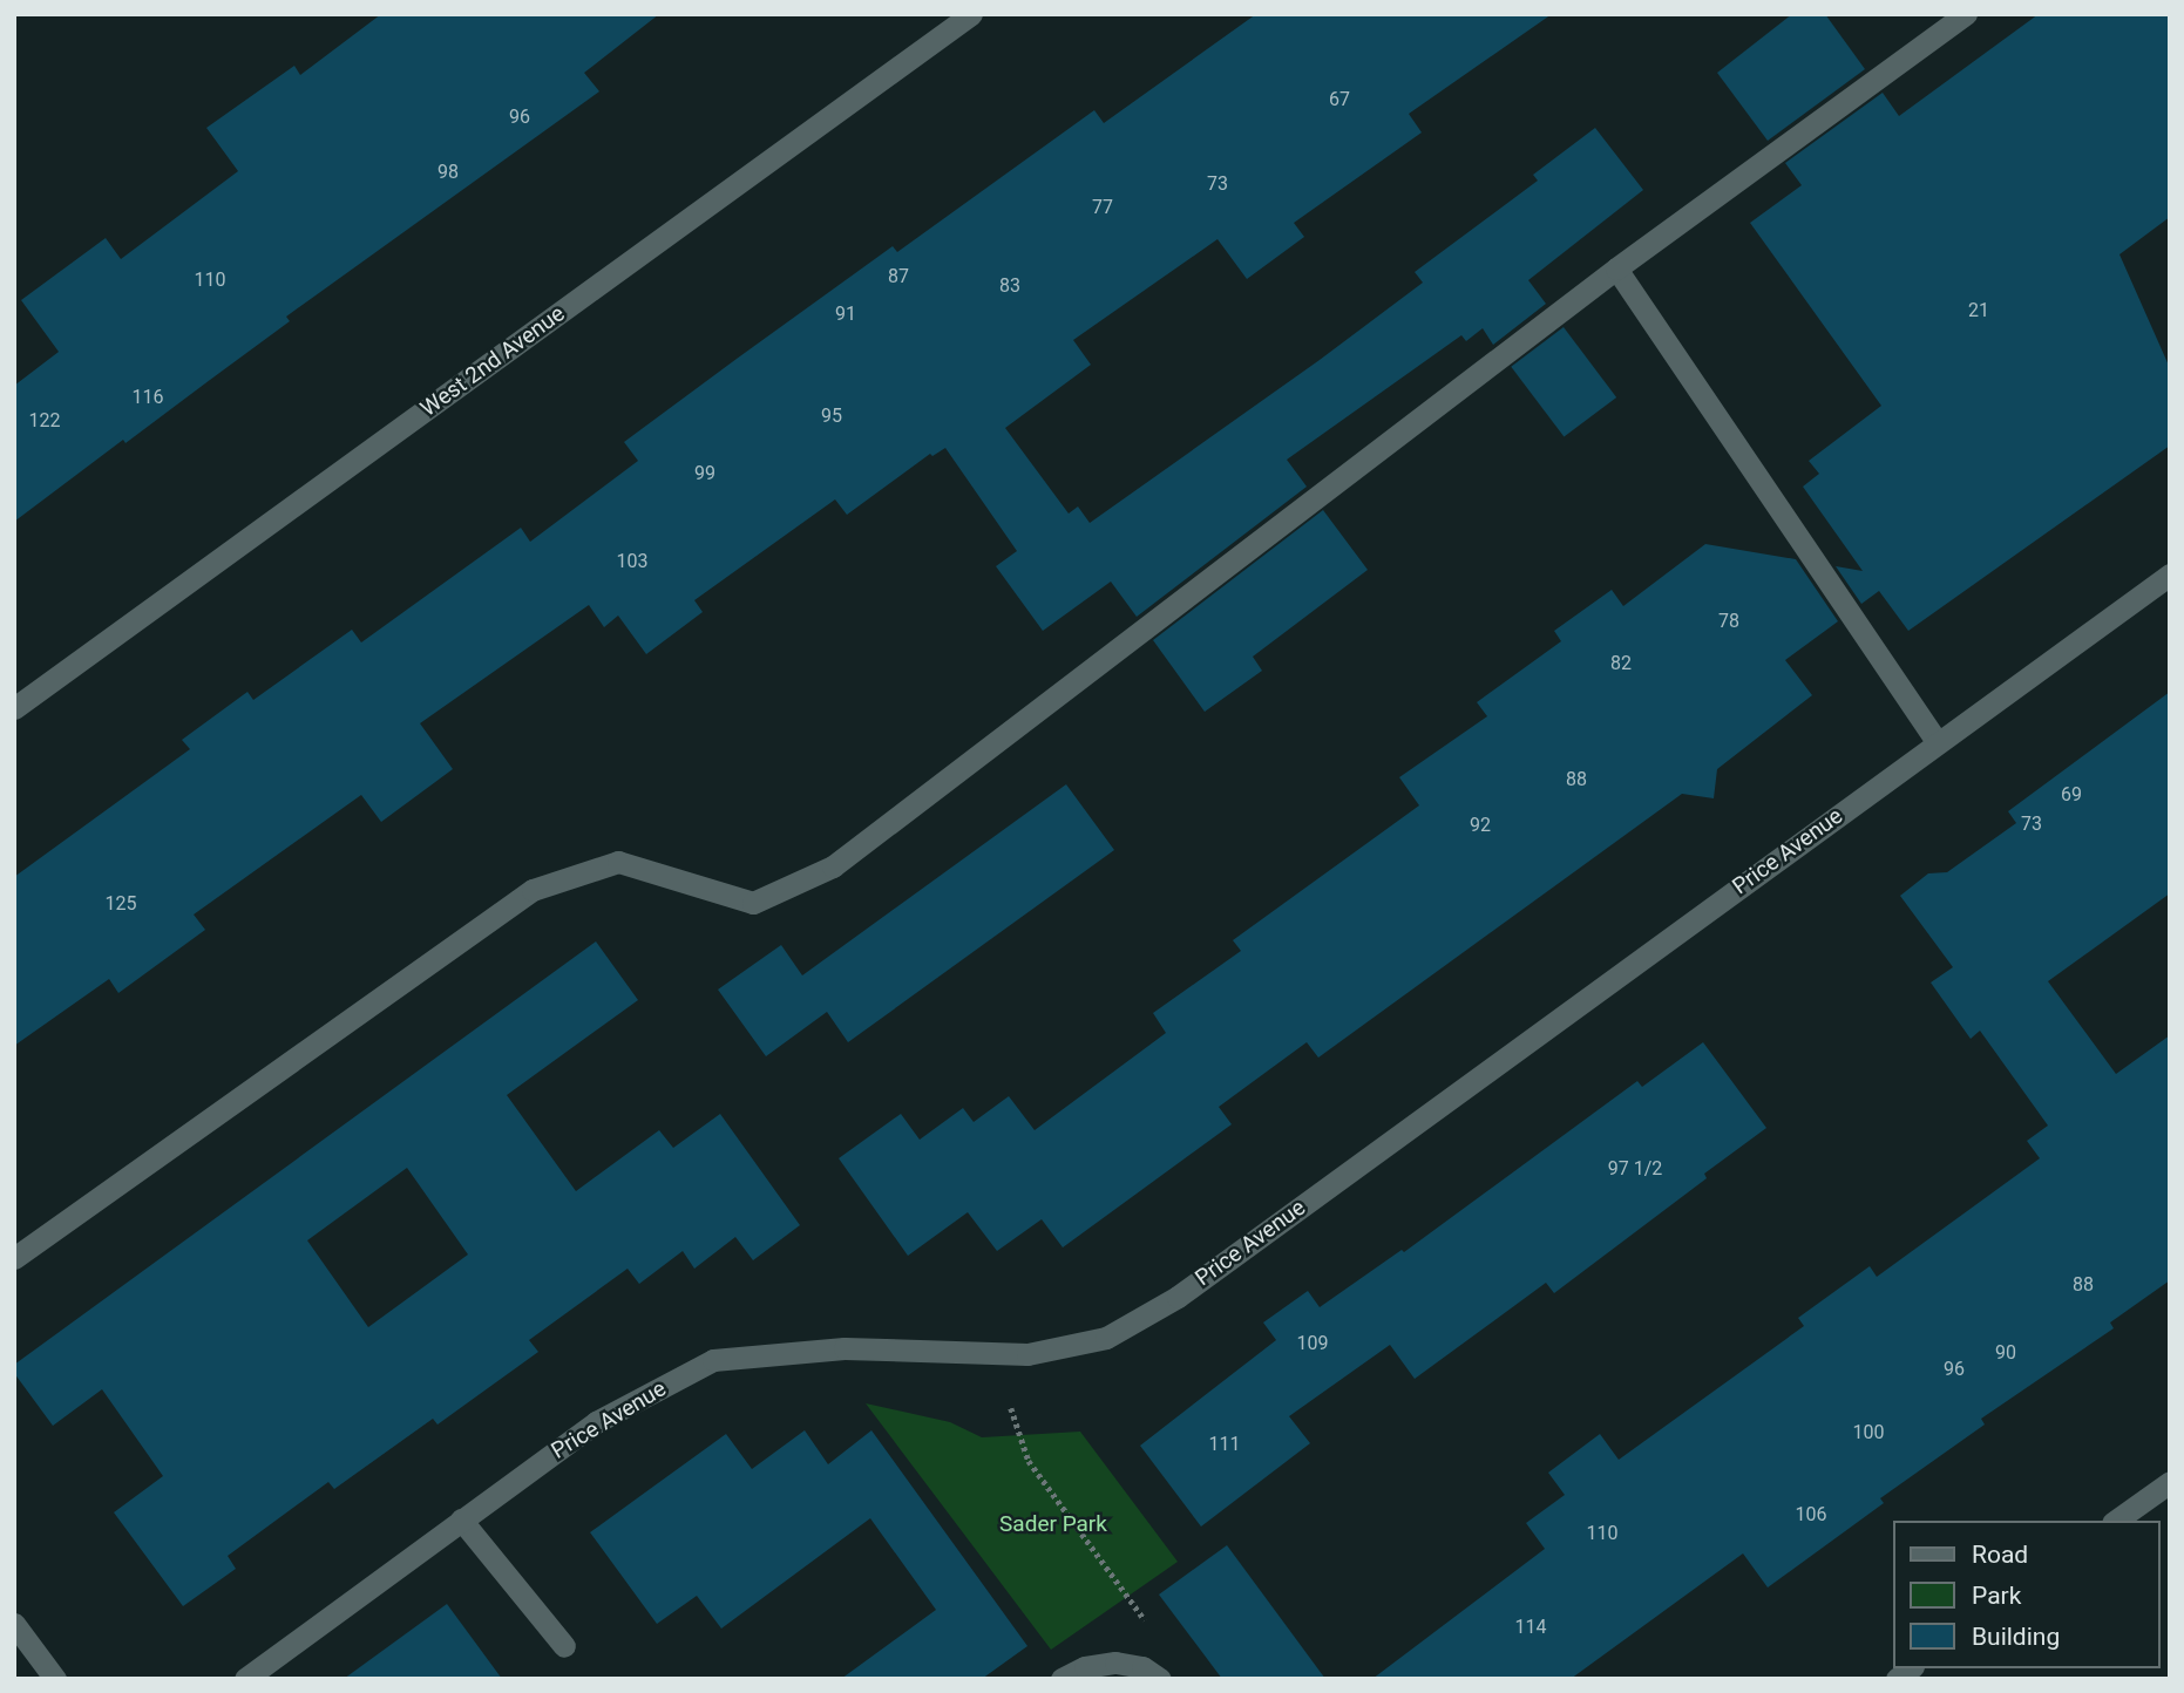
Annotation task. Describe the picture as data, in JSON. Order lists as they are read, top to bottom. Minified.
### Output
{"streets":{"street":["West 2nd Avenue","Price Avenue"]},"parks":["Sader Park"],"house_numbers":["67","96","98","73","77","87","110","83","21","91","116","95","122","99","103","78","82","88","69","73","92","125","97 1/2","88","109","90","96","100","111","106","110","114"],"legend":["Road","Park","Building"]}
